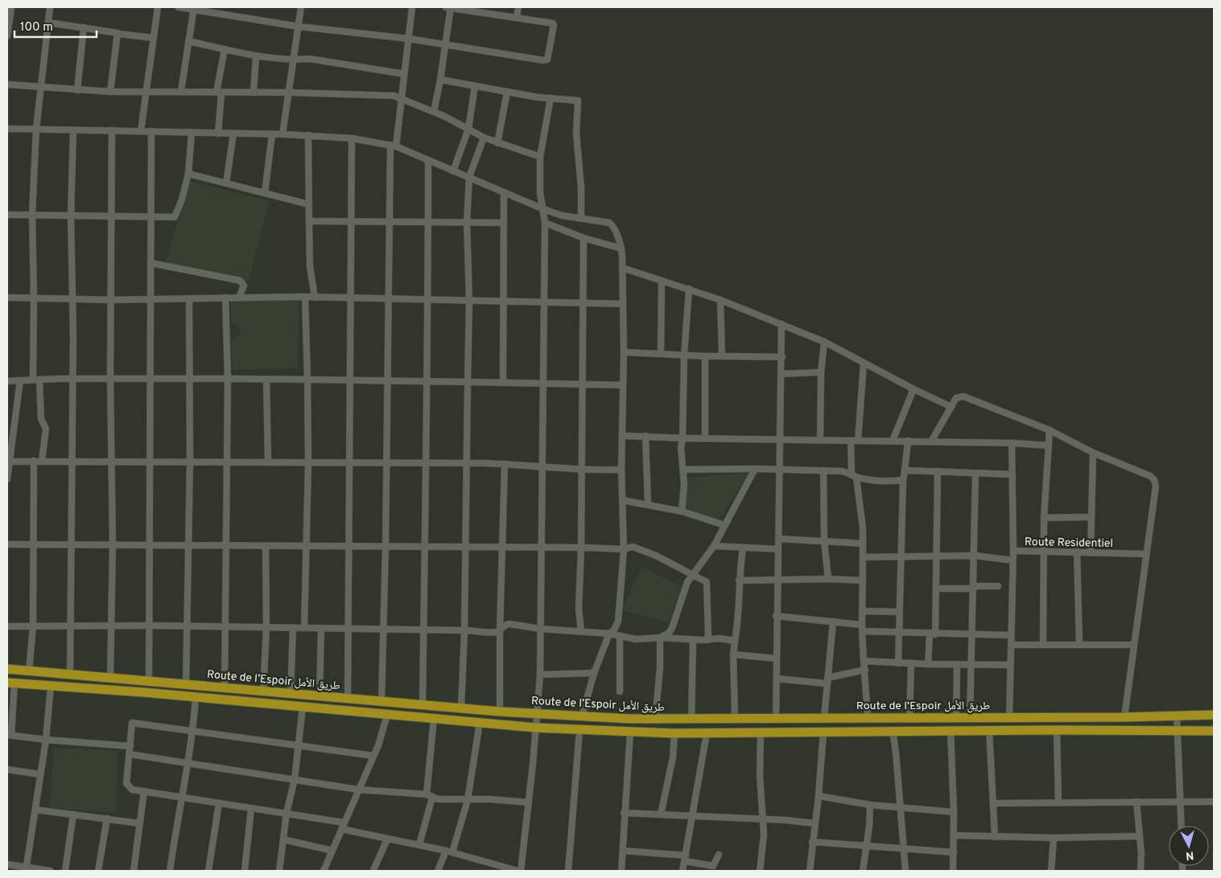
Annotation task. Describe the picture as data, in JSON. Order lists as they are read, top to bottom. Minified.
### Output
{"streets":{"highway":["Route de l’Espoir طريق الأمل"],"street":["Route Residentiel"]},"crossings":[["Route Residentiel","Route de l’Espoir طريق الأمل"]],"scale_bar":"100 m","north":"bottom"}
